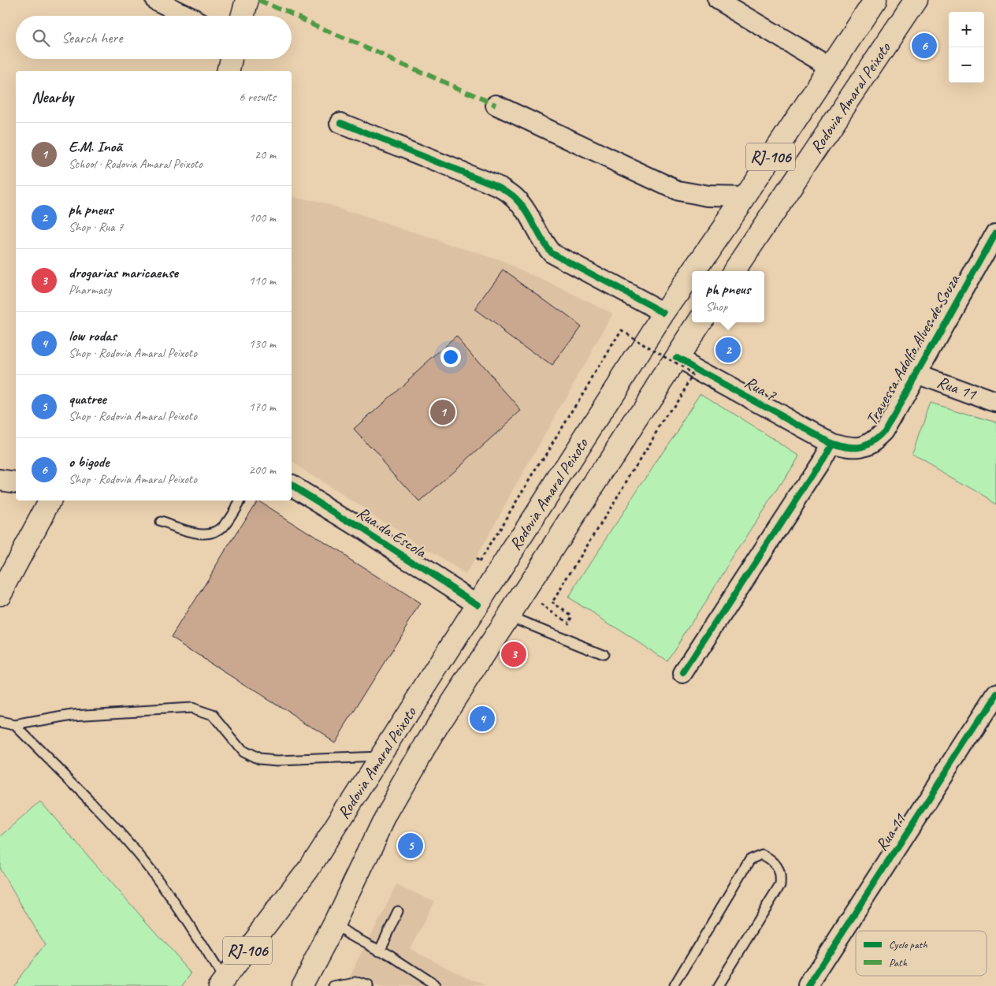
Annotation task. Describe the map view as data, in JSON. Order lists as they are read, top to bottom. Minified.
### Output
{"streets":{"main road":["Rodovia Amaral Peixoto","RJ-106"],"street":["Travessa Adolfo Alves de Souza","Rua 11","Rua 7","Rua da Escola"]},"crossings":[["Rodovia Amaral Peixoto","Rua 7"],["Rodovia Amaral Peixoto","Rua da Escola"],["Travessa Adolfo Alves de Souza","Rua 11"],["Travessa Adolfo Alves de Souza","Rua 7"]],"legend":["Cycle path","Path"],"page":{"map_buttons":["+","−"],"search":"Search here","pins":["6","2","1","3","4","5"],"heading":["Nearby","6 results"],"list":[{"mark":"1","name":"E.M. Inoã","note":"School · Rodovia Amaral Peixoto","value":"20 m"},{"mark":"2","name":"ph pneus","note":"Shop · Rua 7","value":"100 m"},{"mark":"3","name":"drogarias maricaense","note":"Pharmacy","value":"110 m"},{"mark":"4","name":"low rodas","note":"Shop · Rodovia Amaral Peixoto","value":"130 m"},{"mark":"5","name":"quatree","note":"Shop · Rodovia Amaral Peixoto","value":"170 m"},{"mark":"6","name":"o bigode","note":"Shop · Rodovia Amaral Peixoto","value":"200 m"}],"popup":["ph pneus","Shop"]}}
